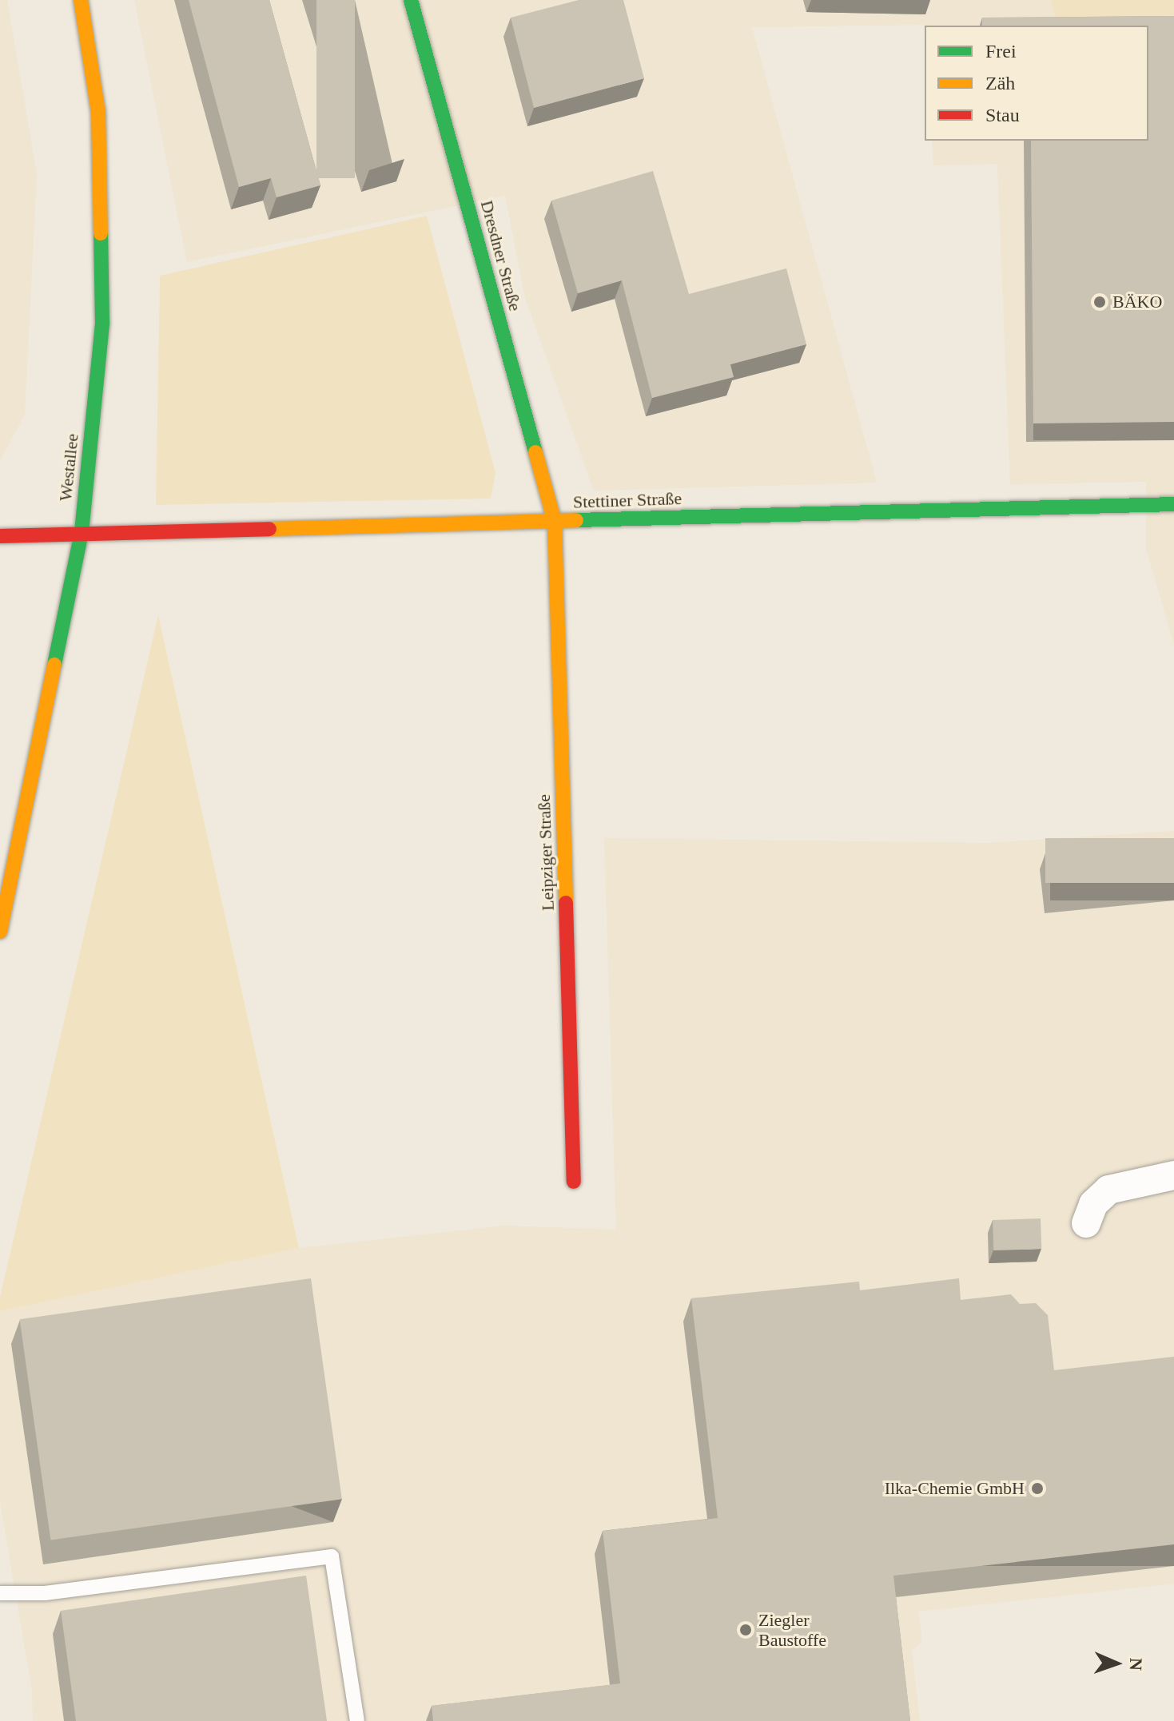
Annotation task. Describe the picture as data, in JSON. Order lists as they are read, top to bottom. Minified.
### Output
{"streets":{"street":["Dresdner Straße","Westallee","Stettiner Straße","Leipziger Straße"]},"crossings":[["Dresdner Straße","Stettiner Straße"],["Dresdner Straße","Leipziger Straße"],["Westallee","Stettiner Straße"],["Stettiner Straße","Leipziger Straße"]],"places":["BÄKO","Ilka-Chemie GmbH","Ziegler Baustoffe"],"legend":["Frei","Zäh","Stau"],"north":"right"}
